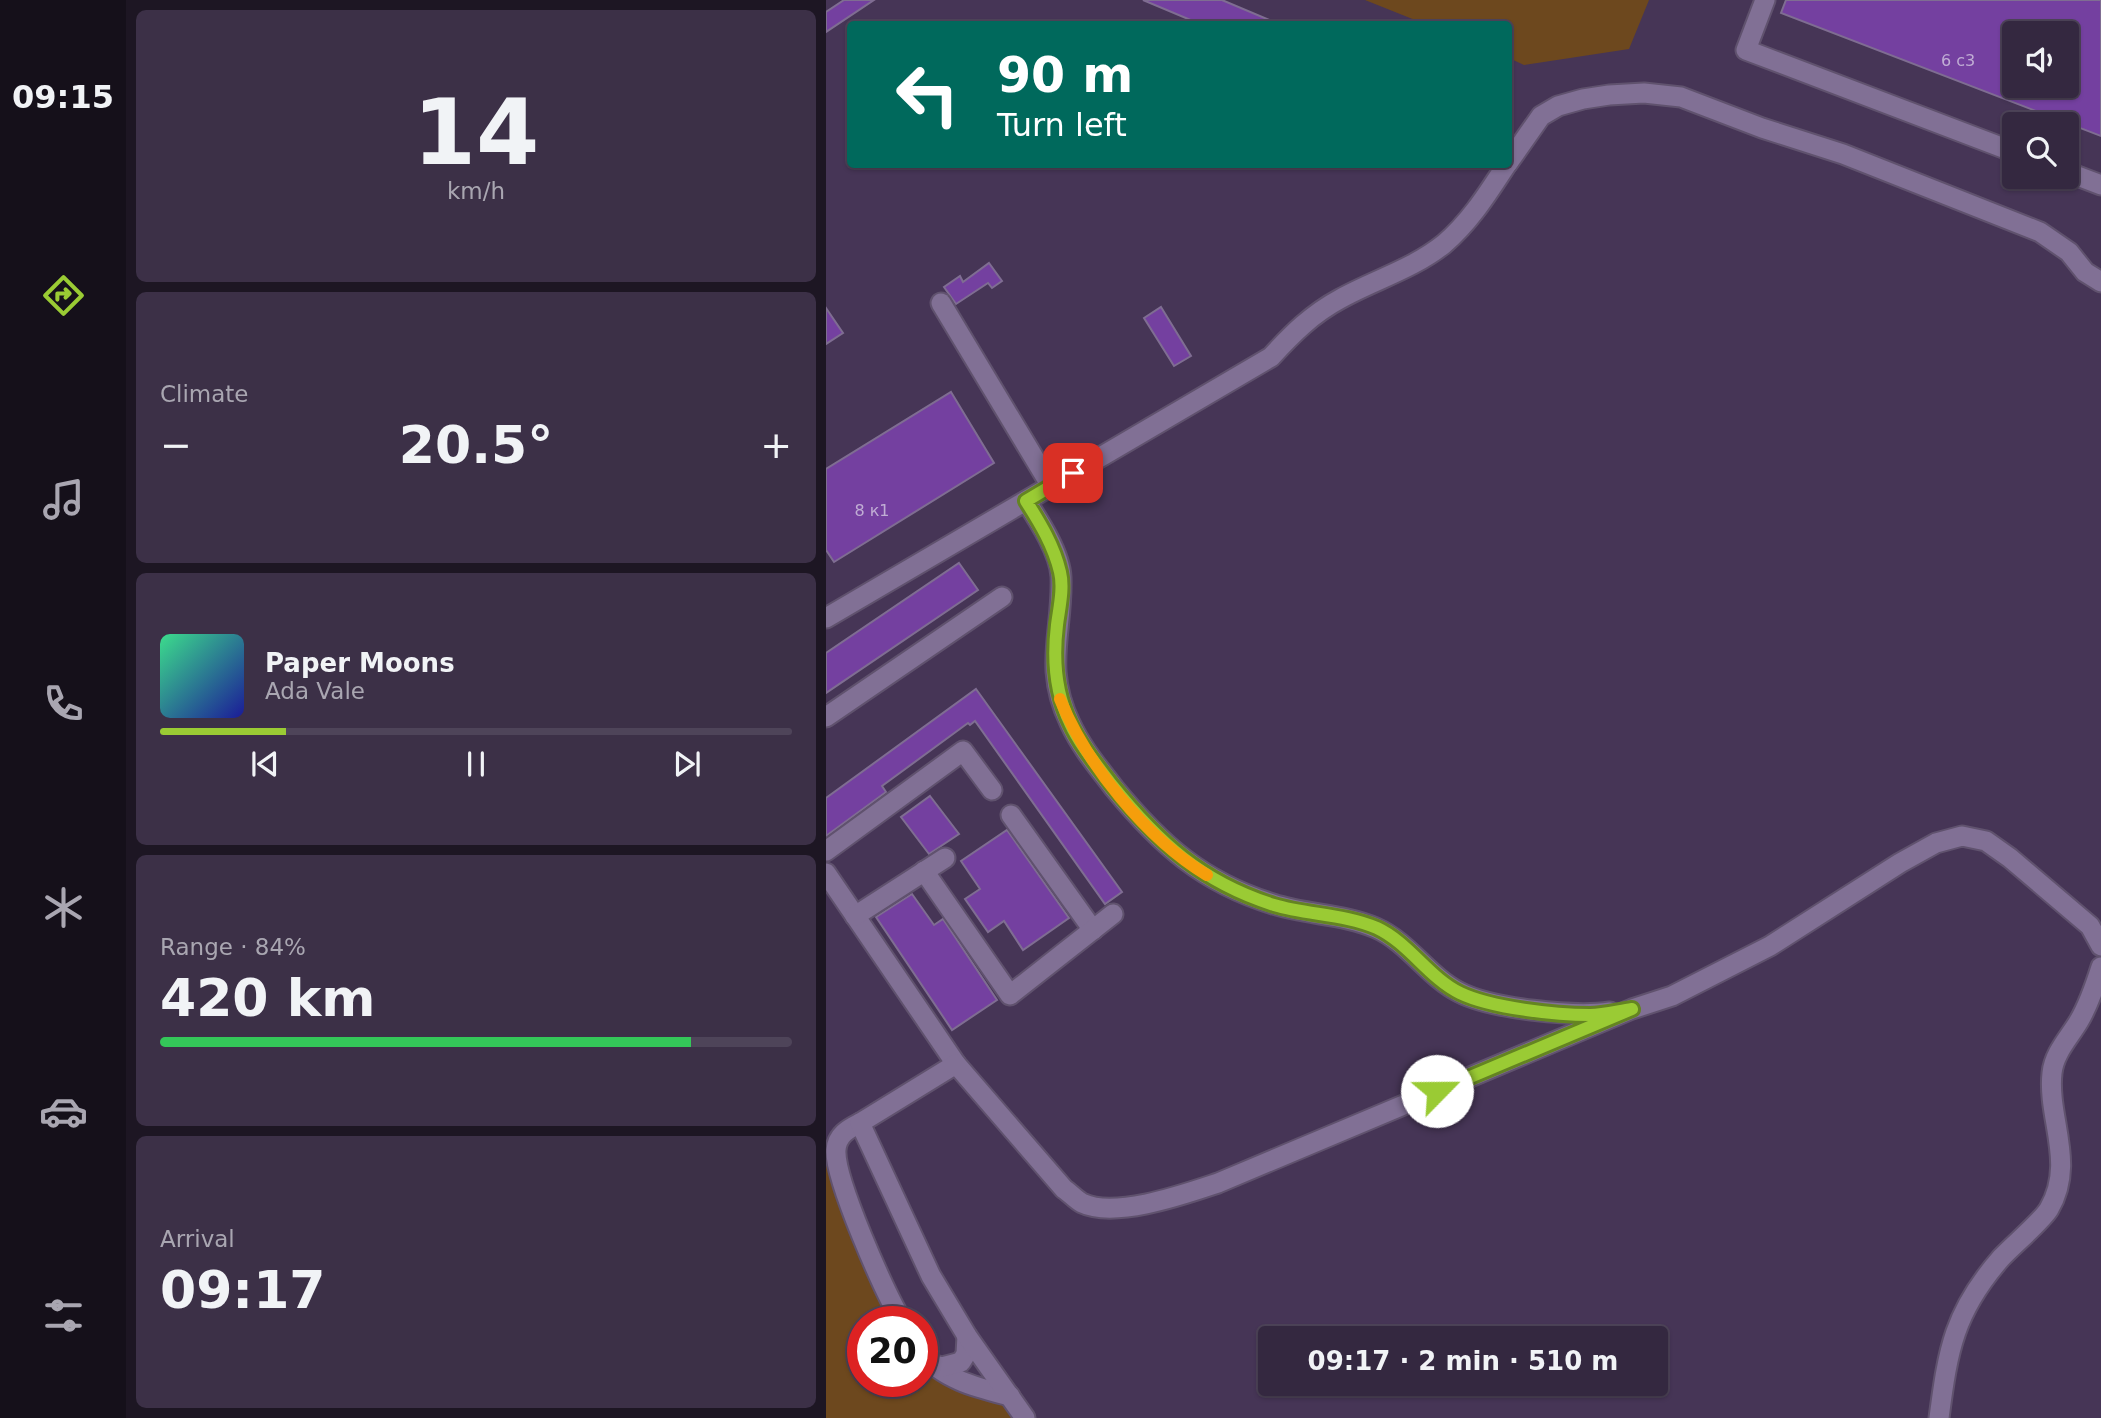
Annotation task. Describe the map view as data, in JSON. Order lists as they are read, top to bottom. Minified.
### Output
{"house_numbers":["6 с3","8 к1"],"page":{"tabs":"09:15","tile":[["14","km/h"],"Climate",["Range · 84%","420 km"],["Arrival","09:17"]],"turn":["90 m","Turn left"],"heat":["−","20.5°","+"],"song":["Paper Moons","Ada Vale"],"limit":"20","trip":"09:17 · 2 min · 510 m"}}
